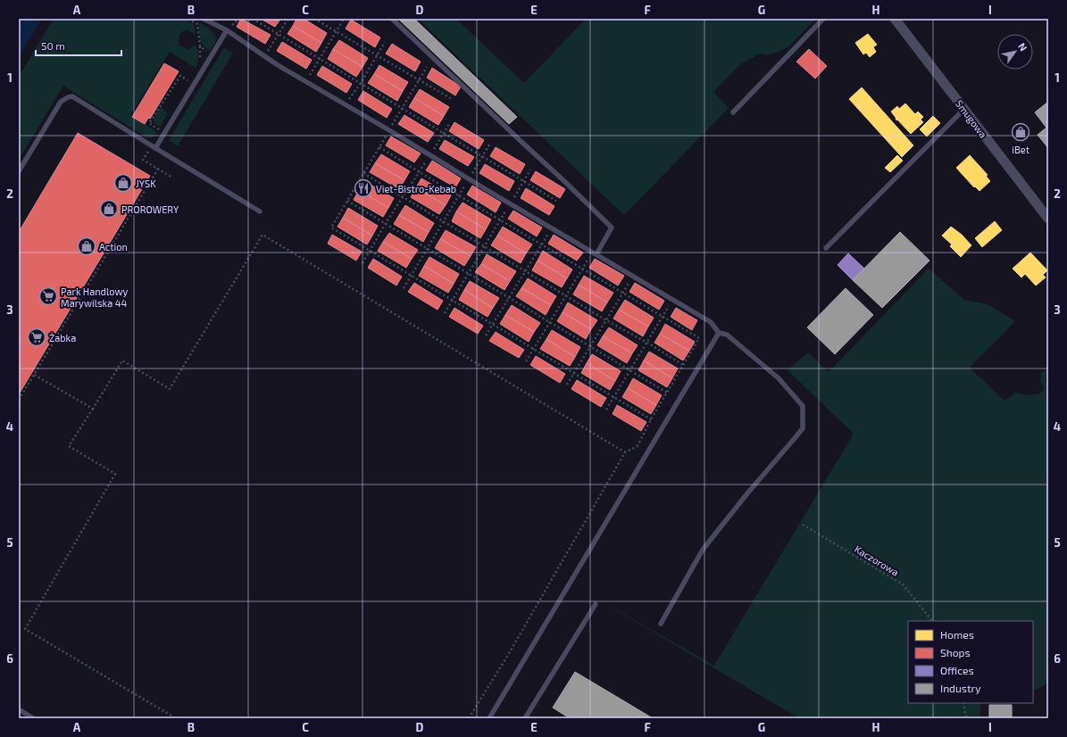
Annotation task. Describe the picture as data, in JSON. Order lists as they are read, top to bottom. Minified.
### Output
{"streets":{"street":["Smugowa"],"path":["Kaczorowa"]},"places":{"shop":["iBet","JYSK","PROROWERY","Action"],"restaurant":["Viet-Bistro-Kebab"],"supermarket":["Park Handlowy Marywilska 44","Żabka"]},"legend":["Homes","Shops","Offices","Industry"],"scale_bar":"50 m","north":"top right","grid":{"columns":["A","B","C","D","E","F","G","H","I"],"rows":["1","2","3","4","5","6"]}}
